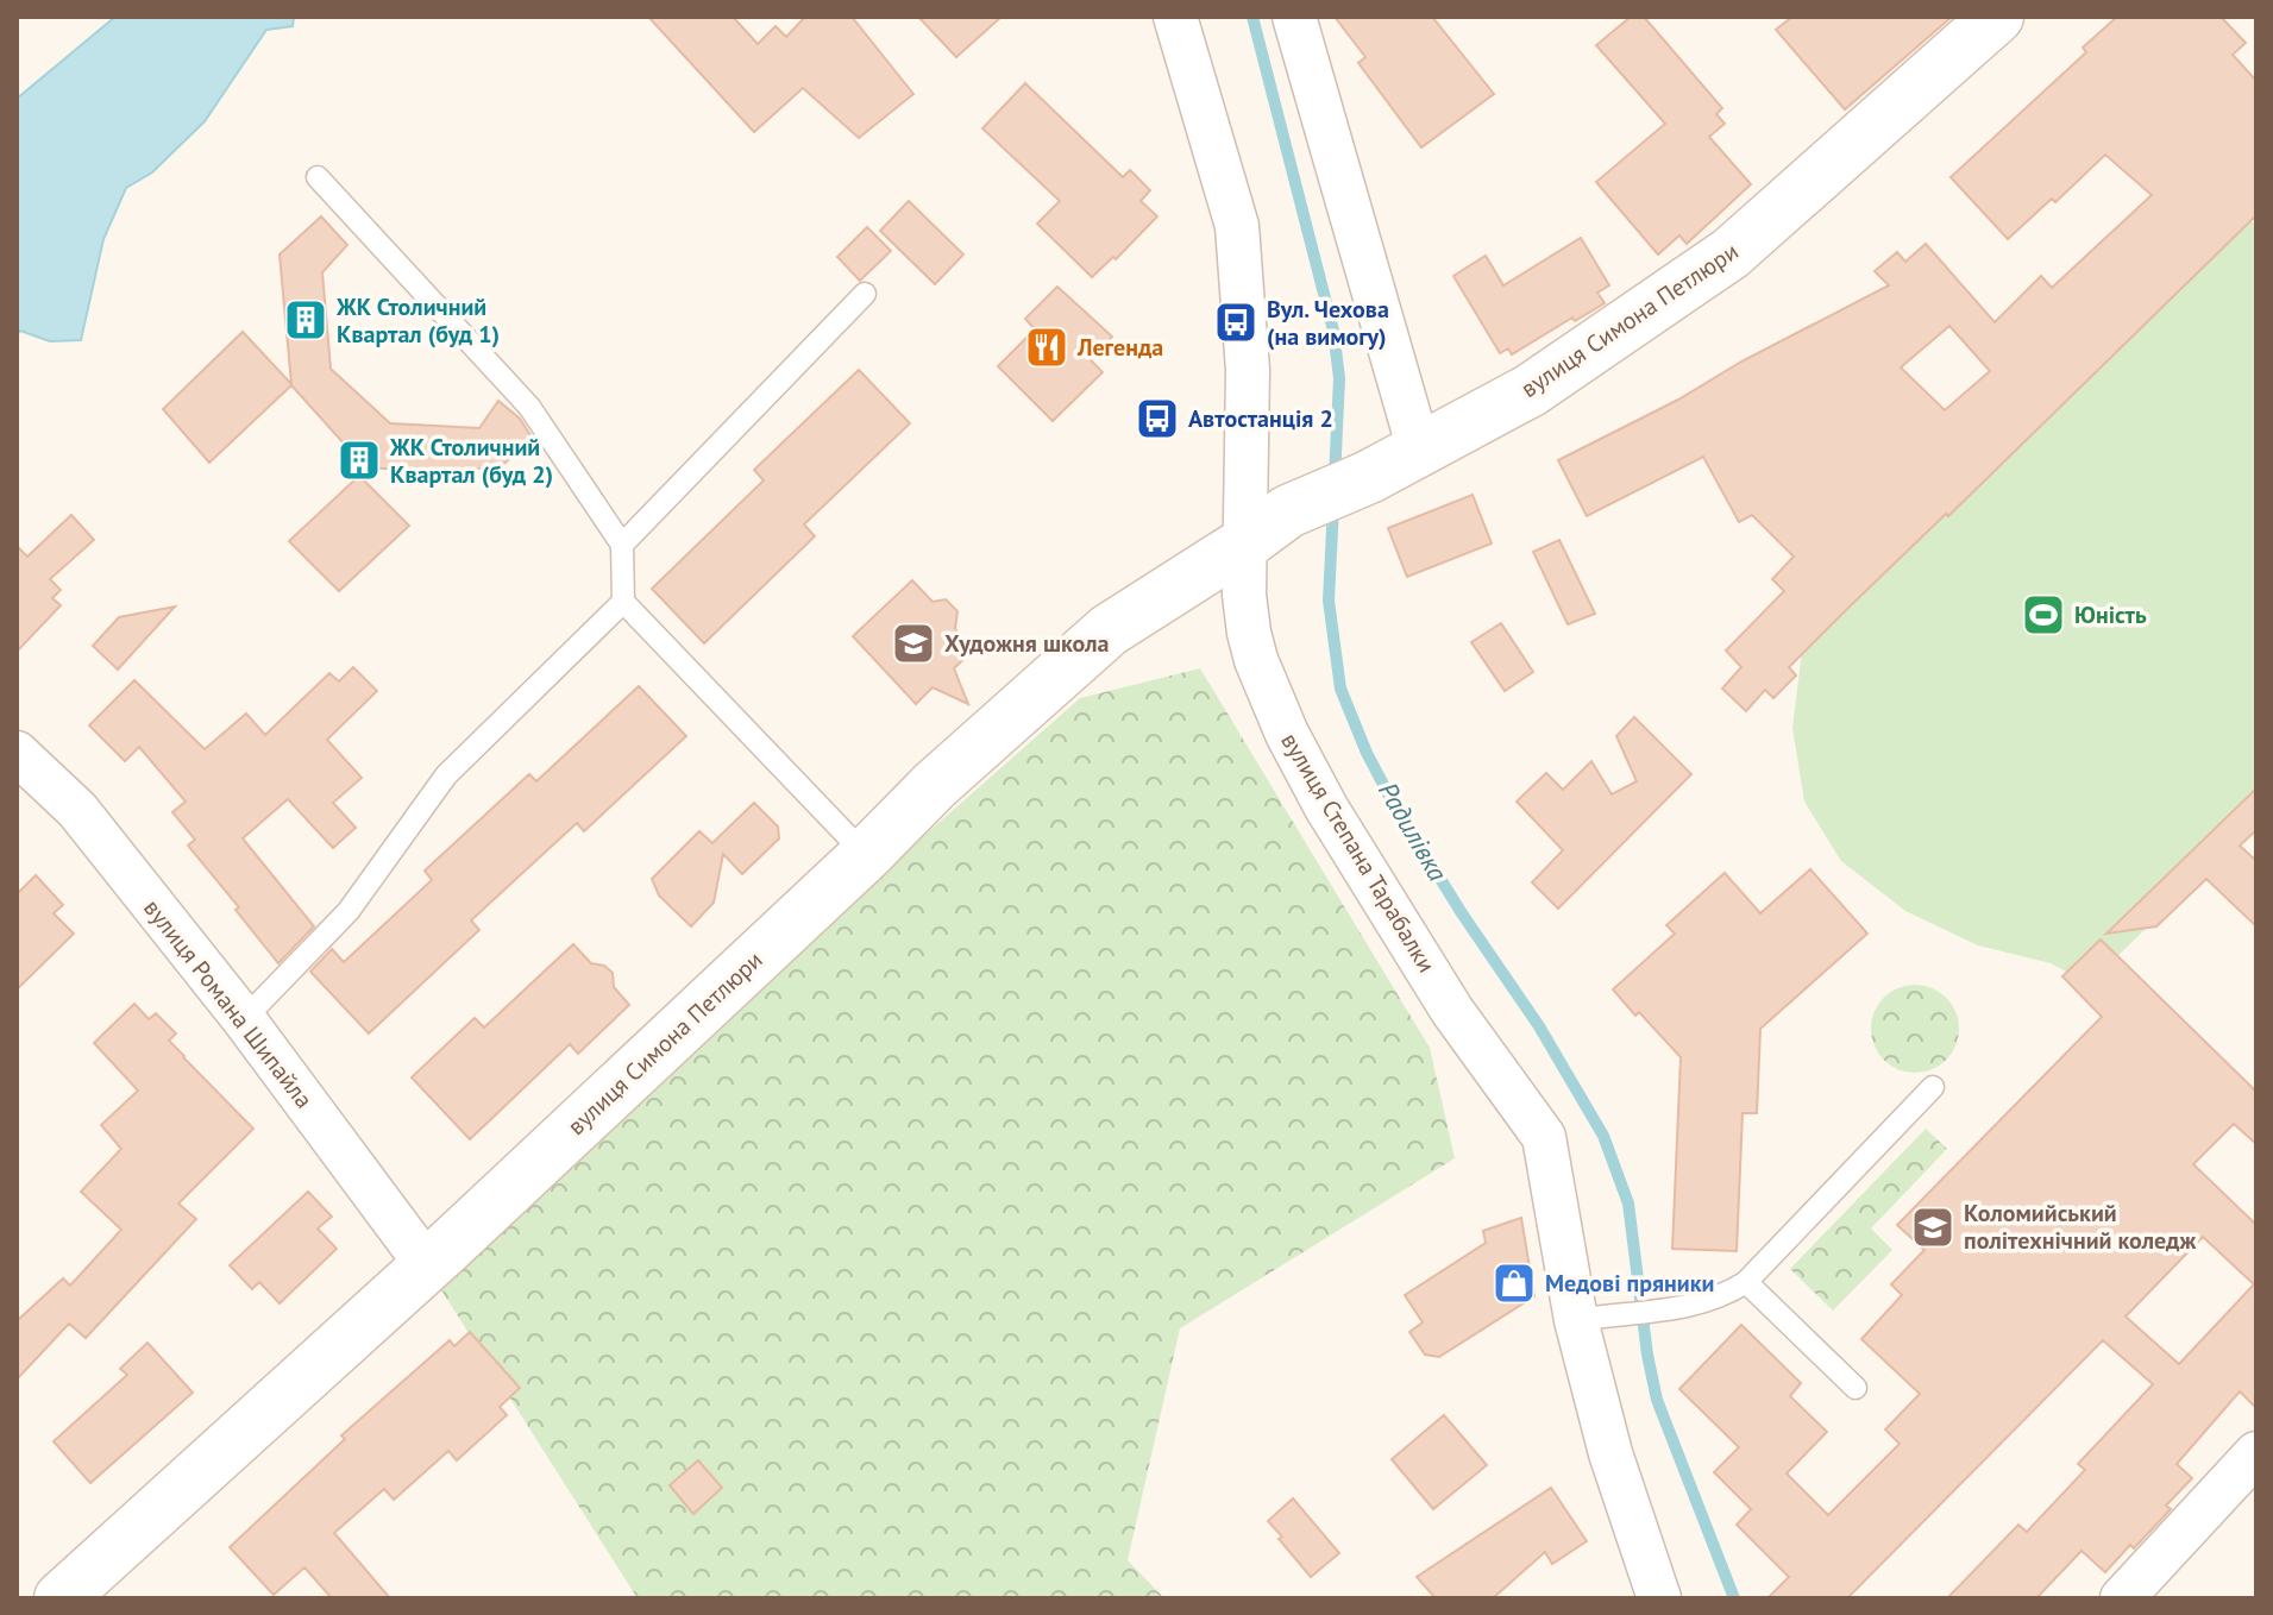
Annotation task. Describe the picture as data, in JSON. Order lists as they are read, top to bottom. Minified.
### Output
{"streets":{"street":["вулиця Симона Петлюри","вулиця Степана Тарабалки","вулиця Романа Шипайла"]},"crossings":[["вулиця Симона Петлюри","вулиця Степана Тарабалки"],["вулиця Симона Петлюри","вулиця Романа Шипайла"]],"water":["Радилівка"],"places":{"building":["ЖК Столичний Квартал (буд 1)","ЖК Столичний Квартал (буд 2)"],"bus stop":["Вул. Чехова (на вимогу)","Автостанція 2"],"restaurant":["Легенда"],"sports":["Юність"],"school or university":["Художня школа","Коломийський політехнічний коледж"],"shop":["Медові пряники"]}}
